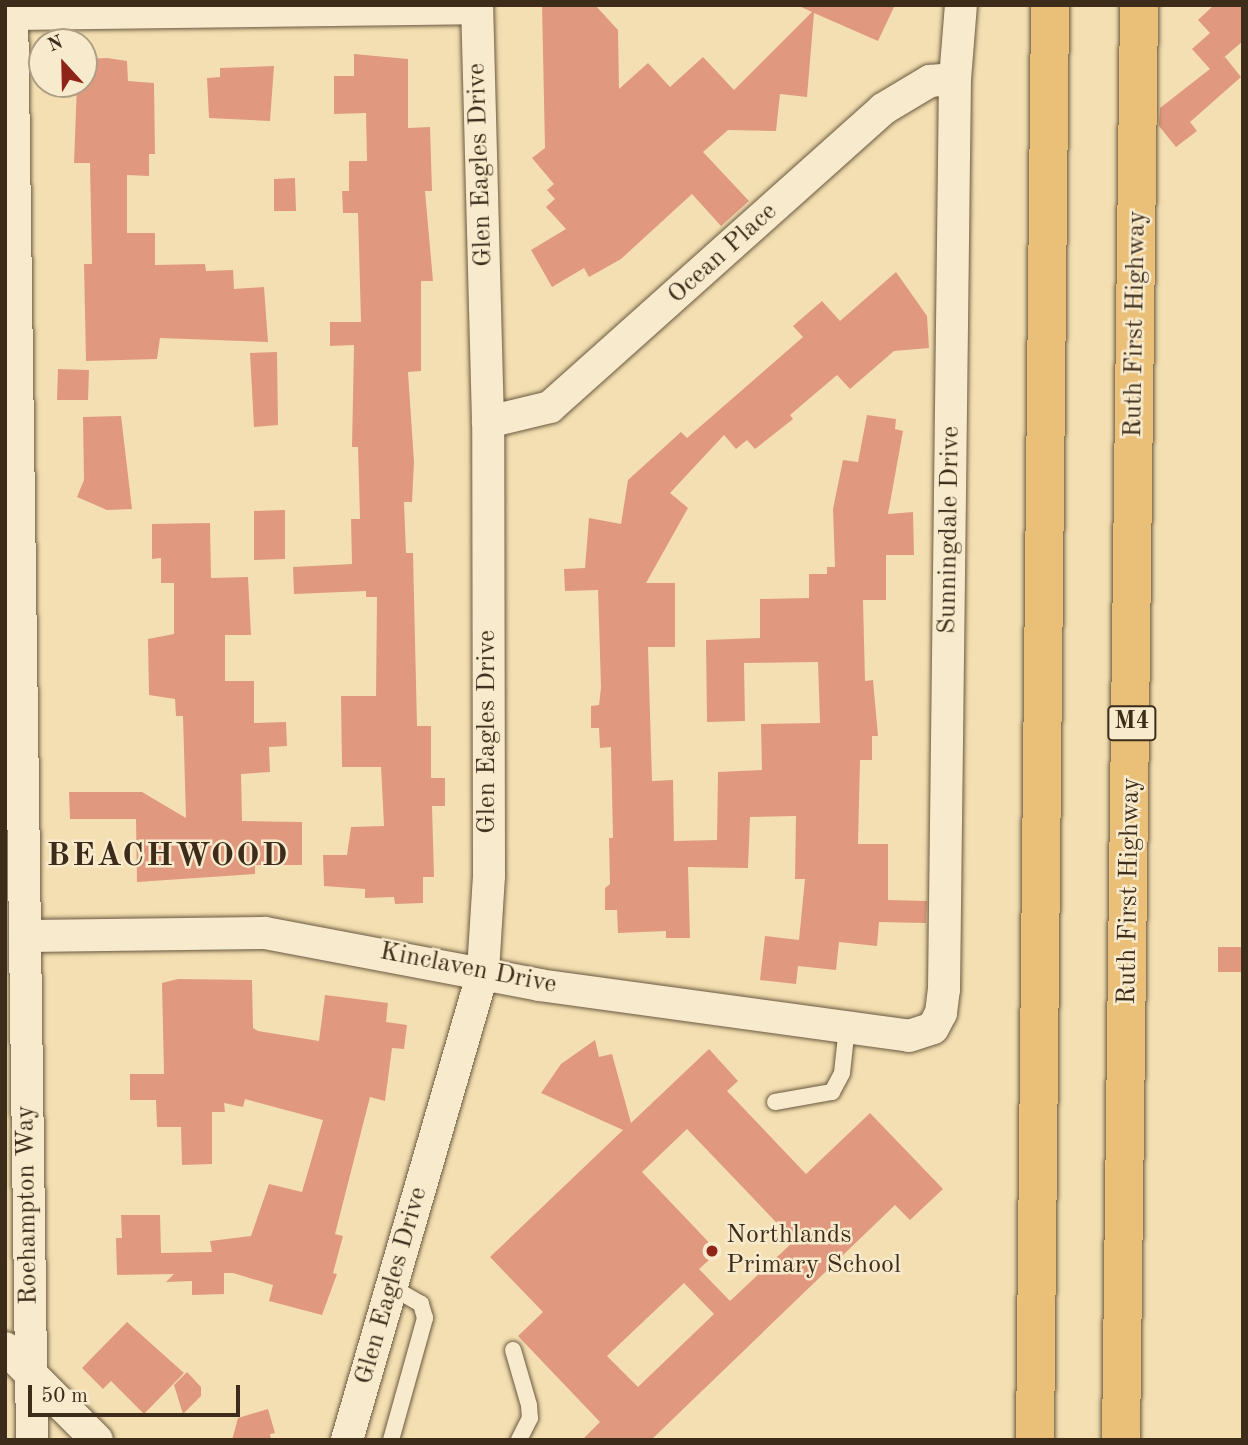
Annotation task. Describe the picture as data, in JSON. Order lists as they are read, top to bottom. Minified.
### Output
{"streets":{"highway":["Ruth First Highway","M4"],"street":["Glen Eagles Drive","Ocean Place","Sunningdale Drive","Kinclaven Drive","Roehampton Way"]},"crossings":[["Glen Eagles Drive","Ocean Place"],["Glen Eagles Drive","Kinclaven Drive"],["Ocean Place","Sunningdale Drive"],["Sunningdale Drive","Kinclaven Drive"],["Kinclaven Drive","Roehampton Way"]],"districts":["BEACHWOOD"],"places":["Northlands Primary School"],"scale_bar":"50 m","north":"top"}
